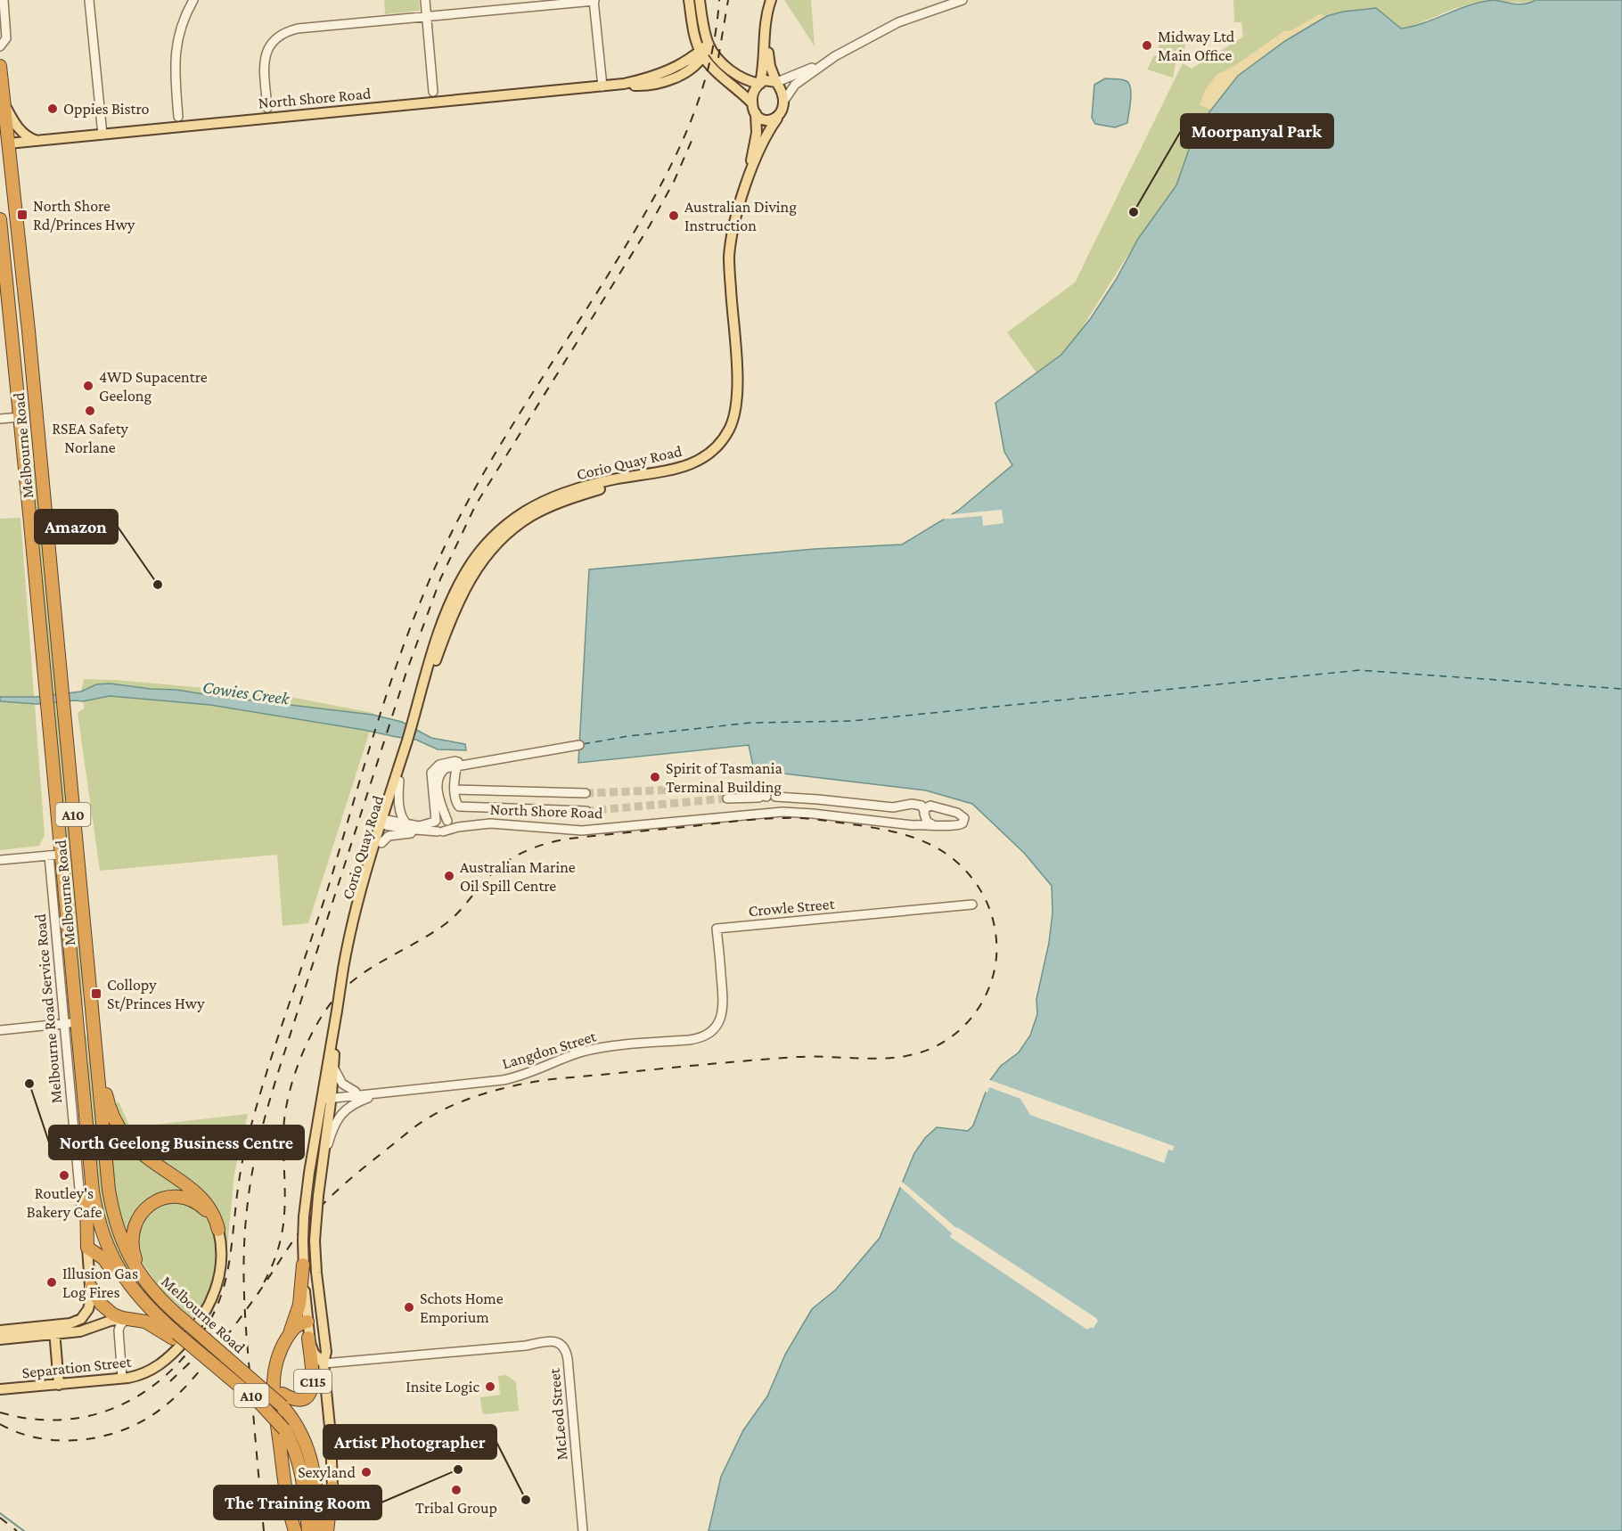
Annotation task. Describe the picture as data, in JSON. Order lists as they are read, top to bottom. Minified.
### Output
{"streets":{"highway":["Melbourne Road","A10","C115"],"main road":["North Shore Road","Corio Quay Road","Melbourne Road Service Road","Separation Street"],"street":["Crowle Street","Langdon Street","McLeod Street"]},"crossings":[["North Shore Road","Melbourne Road"],["North Shore Road","Corio Quay Road"],["North Shore Road","A10"],["Melbourne Road","A10"],["Melbourne Road","Melbourne Road Service Road"],["Melbourne Road","C115"],["Corio Quay Road","Langdon Street"],["Corio Quay Road","C115"],["Corio Quay Road","McLeod Street"],["A10","C115"],["Crowle Street","Langdon Street"]],"water":["Cowies Creek"],"places":{"other":["Midway Ltd Main Office","Oppies Bistro","Moorpanyal Park","Australian Diving Instruction","4WD Supacentre Geelong","RSEA Safety Norlane","Amazon","Spirit of Tasmania Terminal Building","Australian Marine Oil Spill Centre","North Geelong Business Centre","Routley's Bakery Cafe","Illusion Gas Log Fires","Schots Home Emporium","Insite Logic","The Training Room","Sexyland","Tribal Group","Artist Photographer"],"transit":["North Shore Rd/Princes Hwy","Collopy St/Princes Hwy"]}}
